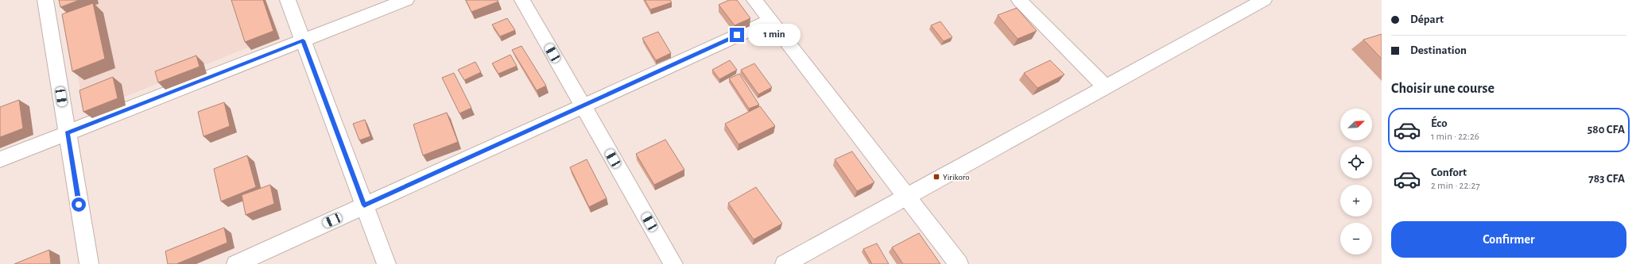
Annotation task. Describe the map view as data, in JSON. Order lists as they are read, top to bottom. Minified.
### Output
{"places":{"transit":["Yirikoro"]},"north":"top right","page":{"banner":["Départ","Destination"],"bubble":"1 min","heading":"Choisir une course","list":[{"name":"Éco","note":"1 min · 22:26","value":"580 CFA"},{"name":"Confort","note":"2 min · 22:27","value":"783 CFA"}],"map_buttons":["+","−"],"buttons":"Confirmer"}}
